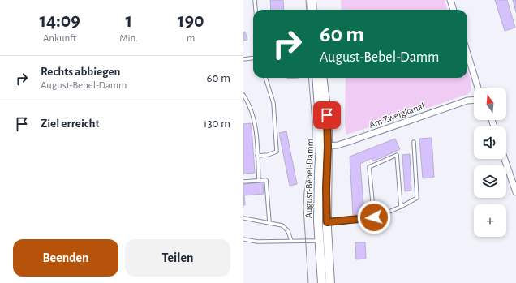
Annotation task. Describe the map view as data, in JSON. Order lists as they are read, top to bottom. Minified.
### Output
{"streets":{"main road":["August-Bebel-Damm"],"street":["Am Zweigkanal"]},"crossings":[["Am Zweigkanal","August-Bebel-Damm"]],"north":"top","page":{"eta":["14:09","Ankunft","1","Min.","190","m"],"turn":["60 m","August-Bebel-Damm"],"list":[{"name":"Rechts abbiegen","note":"August-Bebel-Damm","value":"60 m"},{"name":"Ziel erreicht","value":"130 m"}],"map_buttons":"+","buttons":["Beenden","Teilen"]}}
